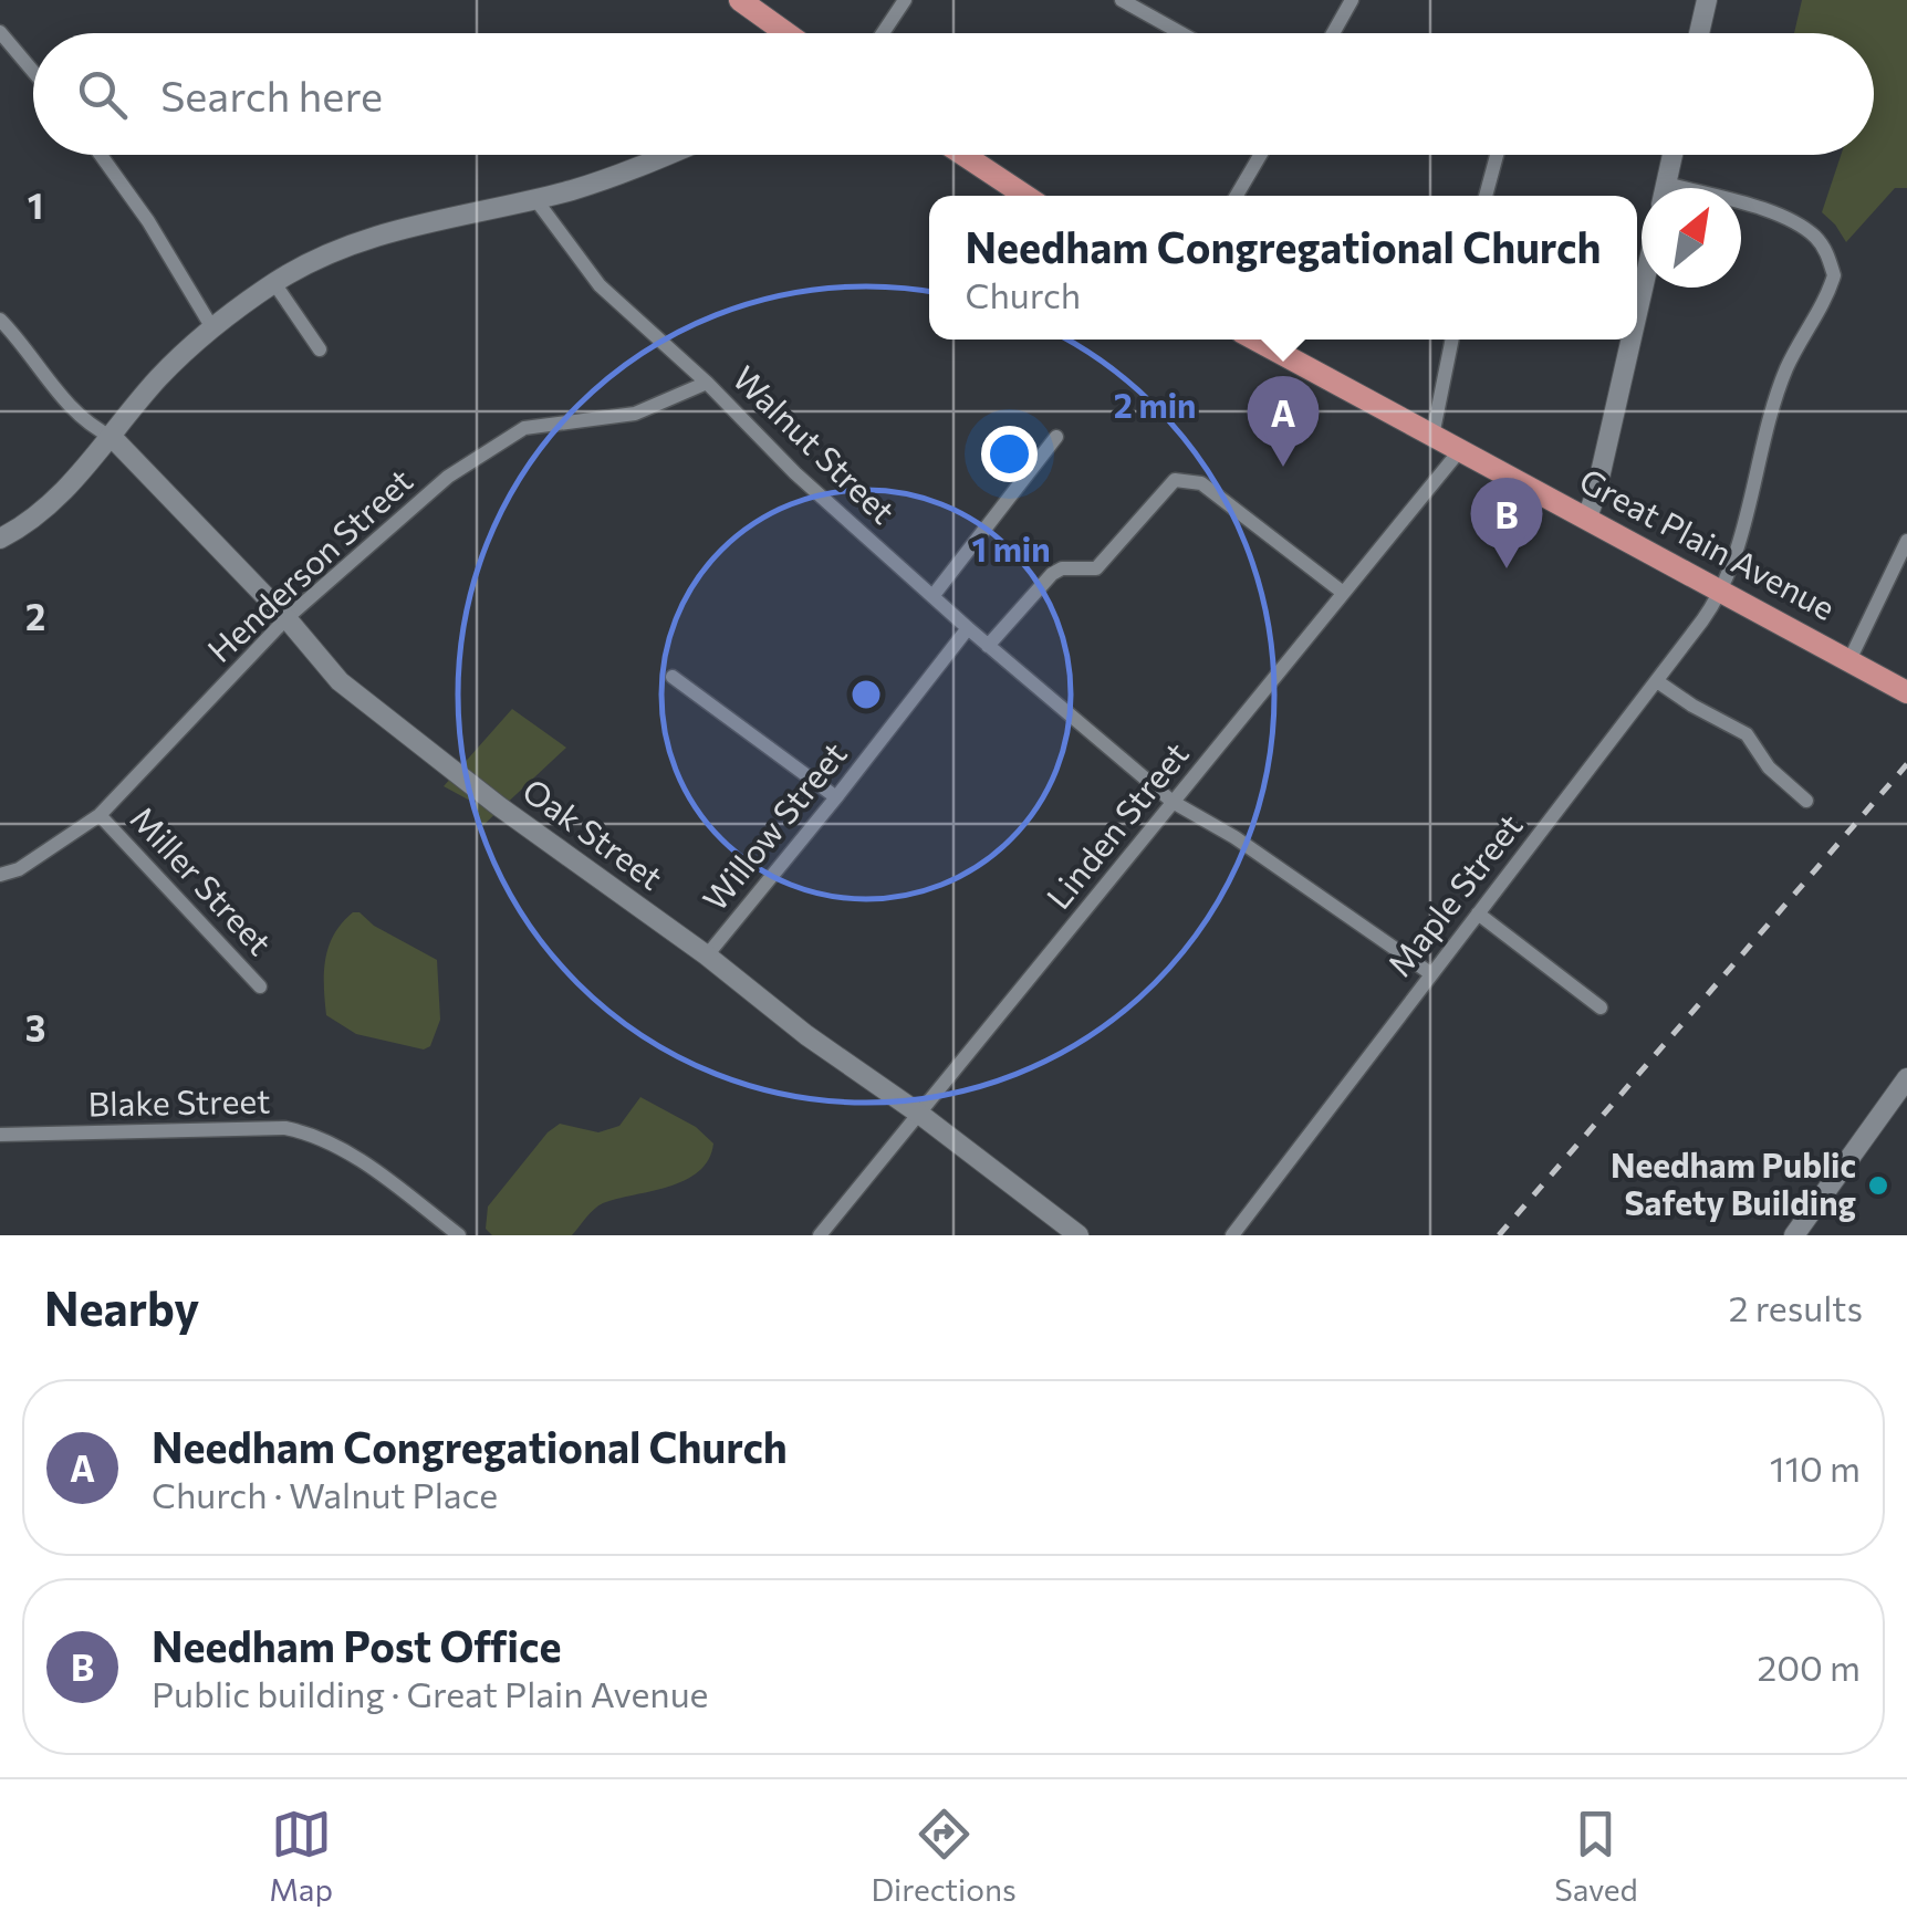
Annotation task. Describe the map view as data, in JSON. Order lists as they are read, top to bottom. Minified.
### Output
{"streets":{"main road":["Great Plain Avenue"],"street":["Walnut Street","Henderson Street","Linden Street","Willow Street","Oak Street","Miller Street","Maple Street","Blake Street"]},"crossings":[["Walnut Street","Henderson Street"],["Walnut Street","Linden Street"],["Walnut Street","Willow Street"],["Walnut Street","Maple Street"],["Great Plain Avenue","Linden Street"],["Great Plain Avenue","Maple Street"],["Henderson Street","Oak Street"],["Henderson Street","Miller Street"],["Linden Street","Oak Street"],["Willow Street","Oak Street"]],"places":["Needham Public Safety Building"],"north":"top right","page":{"search":"Search here","popup":["Needham Congregational Church","Church"],"pins":["A","B"],"heading":["Nearby","2 results"],"list":[{"mark":"A","name":"Needham Congregational Church","note":"Church · Walnut Place","value":"110 m"},{"mark":"B","name":"Needham Post Office","note":"Public building · Great Plain Avenue","value":"200 m"}],"nav":["Map","Directions","Saved"]},"grid":{"rows":["1","2","3"]},"rings":["2 min","1 min"]}
